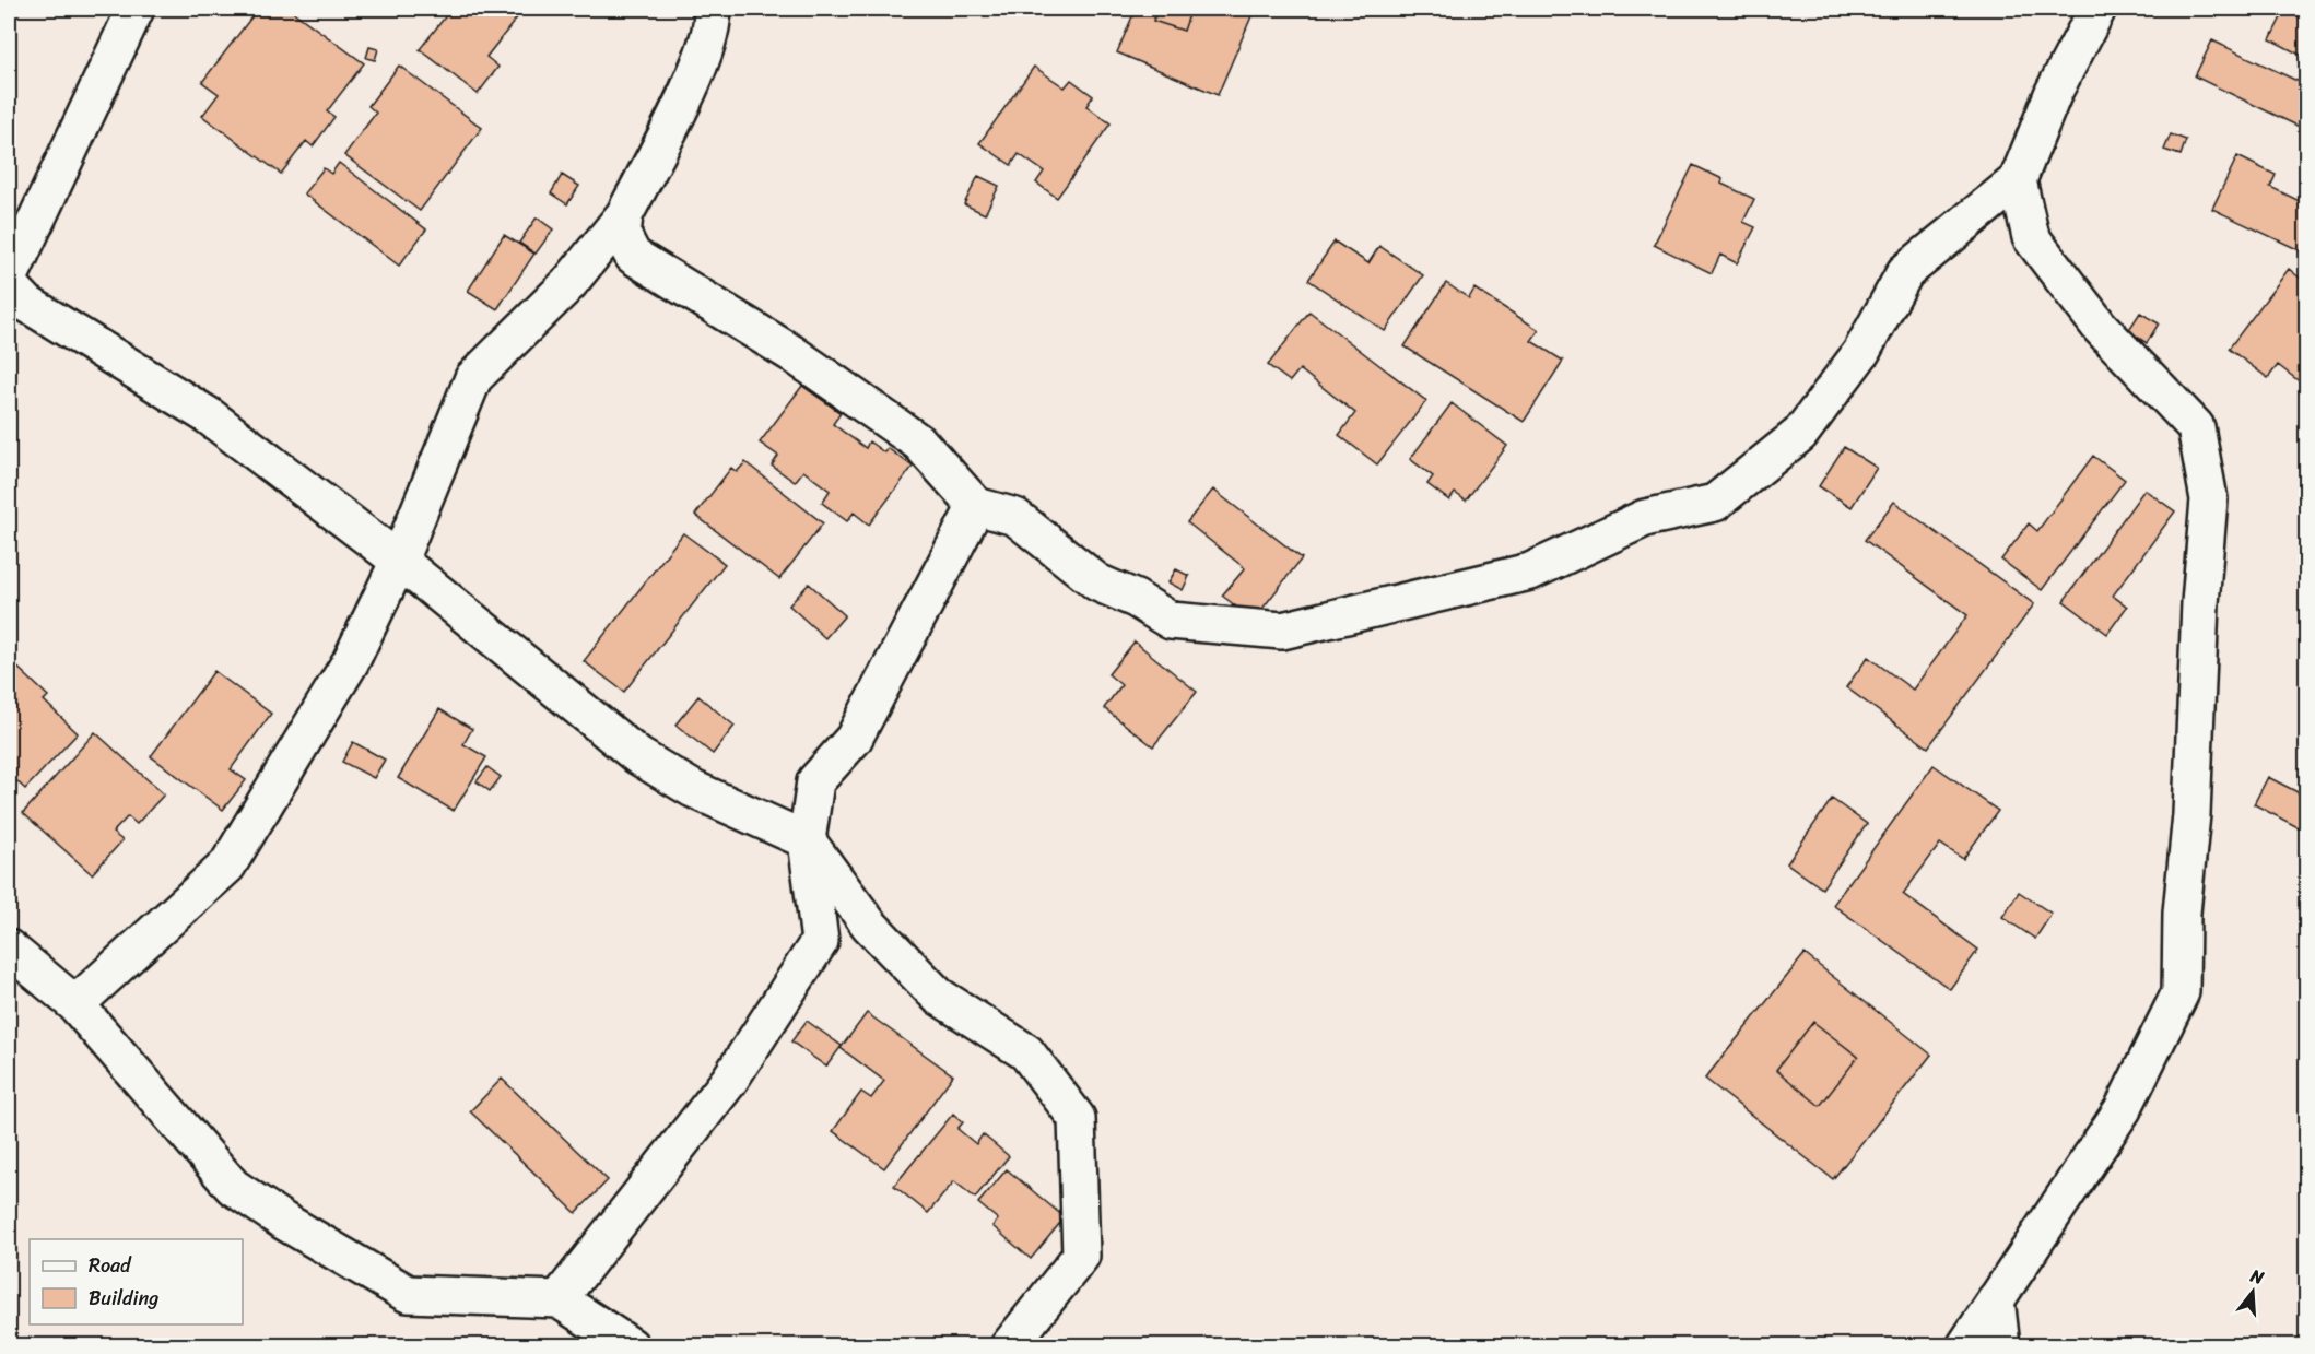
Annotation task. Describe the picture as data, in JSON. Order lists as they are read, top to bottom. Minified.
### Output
{"legend":["Road","Building"],"north":"top"}
